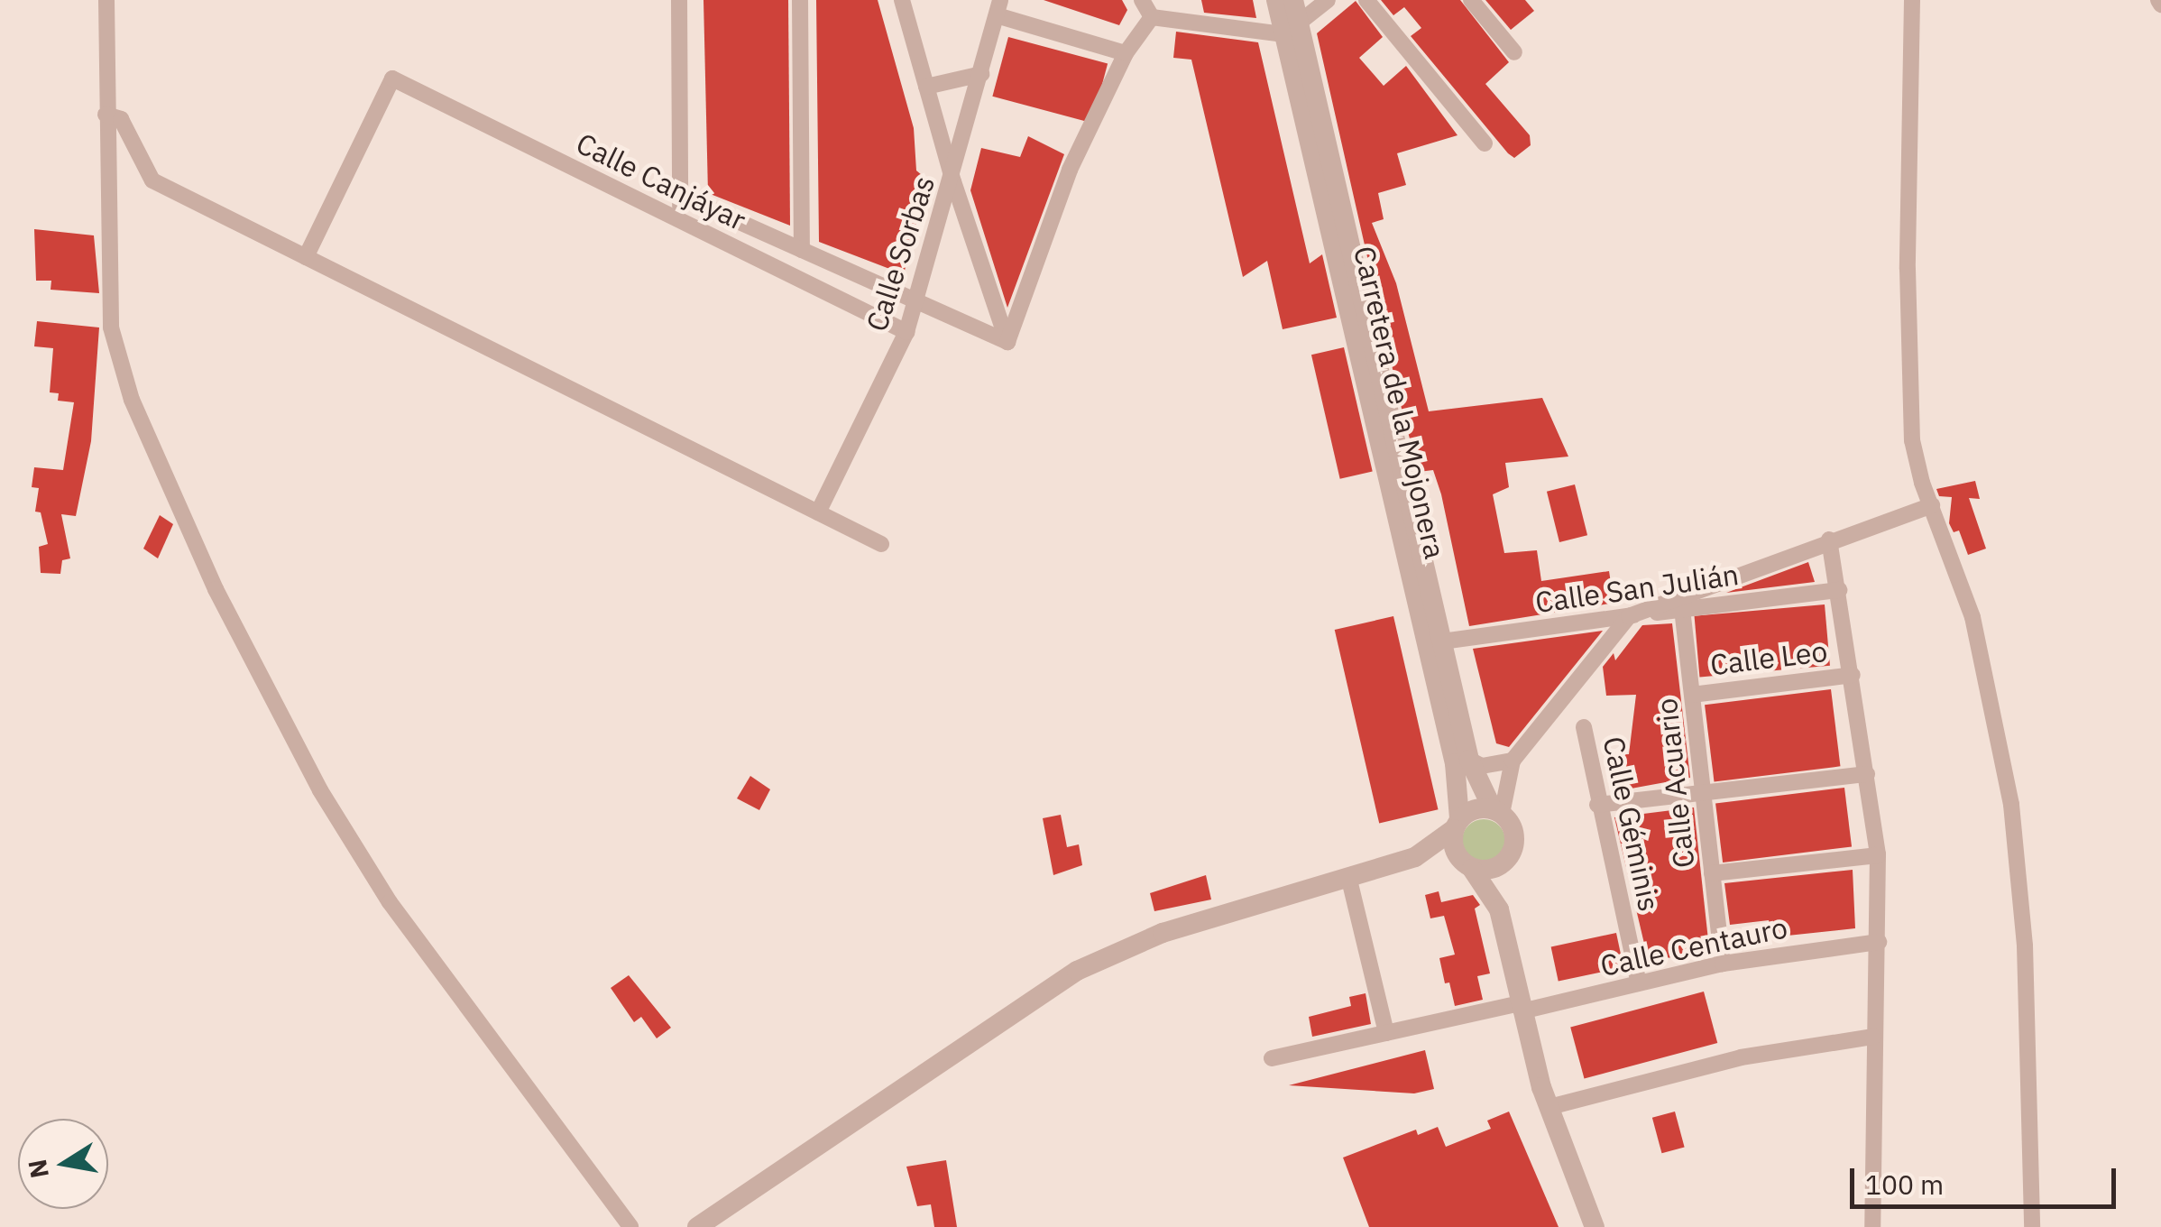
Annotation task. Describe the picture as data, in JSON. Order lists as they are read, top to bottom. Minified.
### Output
{"streets":{"street":["Calle Canjáyar","Calle Sorbas","Carretera de la Mojonera","Calle San Julián","Calle Leo","Calle Acuario","Calle Géminis","Calle Centauro"]},"crossings":[["Calle Canjáyar","Calle Sorbas"],["Carretera de la Mojonera","Calle San Julián"],["Calle San Julián","Calle Acuario"],["Calle Leo","Calle Acuario"],["Calle Acuario","Calle Centauro"],["Calle Géminis","Calle Centauro"]],"scale_bar":"100 m","north":"left"}
